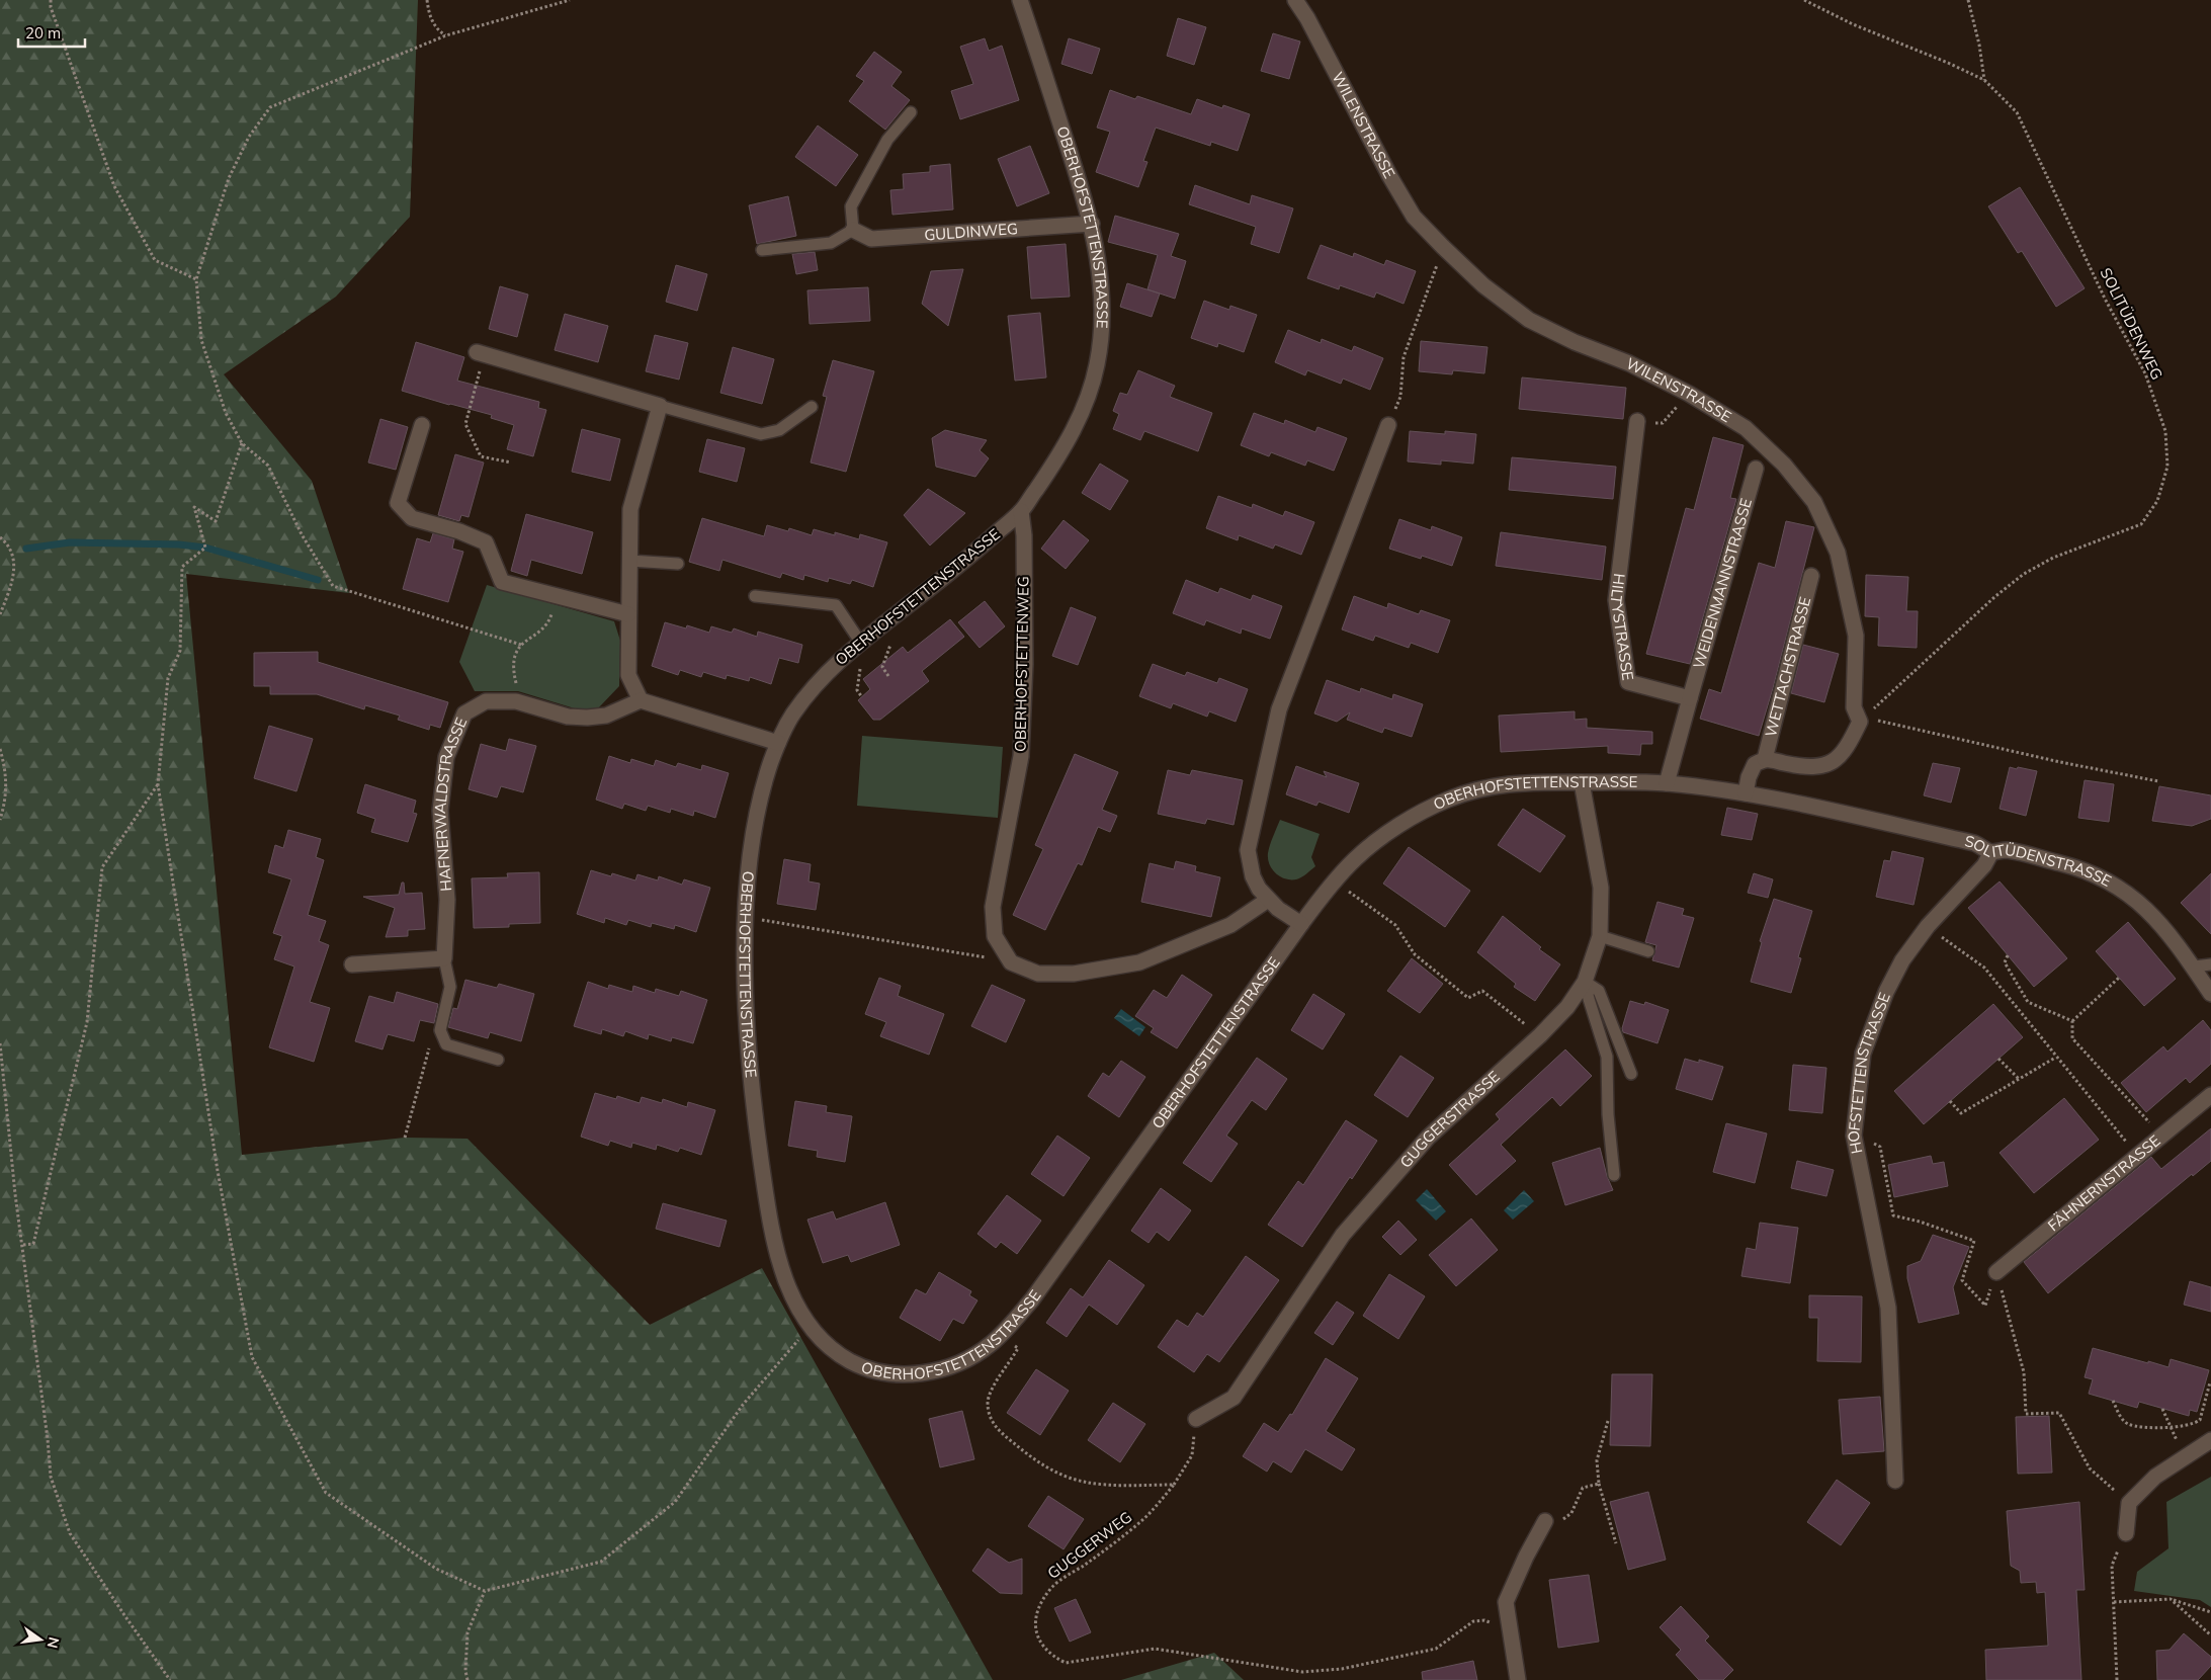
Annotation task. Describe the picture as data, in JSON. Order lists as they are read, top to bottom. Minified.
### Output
{"streets":{"street":["WILENSTRASSE","OBERHOFSTETTENSTRASSE","GULDINWEG","WEIDENMANNSTRASSE","HILTYSTRASSE","OBERHOFSTETTENWEG","WETTACHSTRASSE","HAFNERWALDSTRASSE","SOLITÜDENSTRASSE","HOFSTETTENSTRASSE","GUGGERSTRASSE","FÄHNERNSTRASSE"],"path":["SOLITÜDENWEG","GUGGERWEG"]},"crossings":[["WILENSTRASSE","SOLITÜDENWEG"],["OBERHOFSTETTENSTRASSE","GULDINWEG"],["OBERHOFSTETTENSTRASSE","OBERHOFSTETTENWEG"],["OBERHOFSTETTENSTRASSE","SOLITÜDENSTRASSE"],["OBERHOFSTETTENSTRASSE","GUGGERSTRASSE"],["WEIDENMANNSTRASSE","HILTYSTRASSE"],["SOLITÜDENSTRASSE","HOFSTETTENSTRASSE"],["GUGGERSTRASSE","GUGGERWEG"]],"scale_bar":"20 m","north":"right"}
